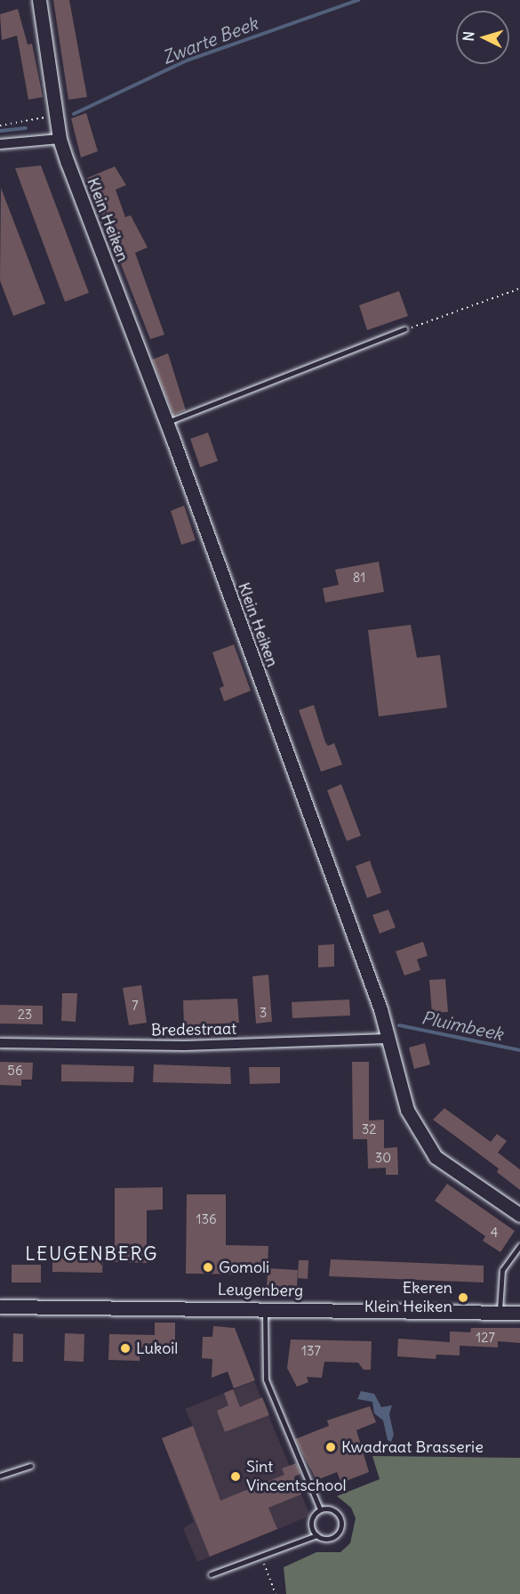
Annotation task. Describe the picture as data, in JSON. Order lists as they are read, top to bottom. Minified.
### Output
{"streets":{"street":["Klein Heiken","Bredestraat","Leugenberg"]},"crossings":[["Klein Heiken","Bredestraat"]],"districts":["LEUGENBERG"],"water":["Zwarte Beek","Pluimbeek"],"places":["Gomoli","Ekeren Klein Heiken","Lukoil","Kwadraat Brasserie","Sint Vincentschool"],"house_numbers":["81","7","3","23","56","32","30","136","4","127","137"],"north":"left"}
